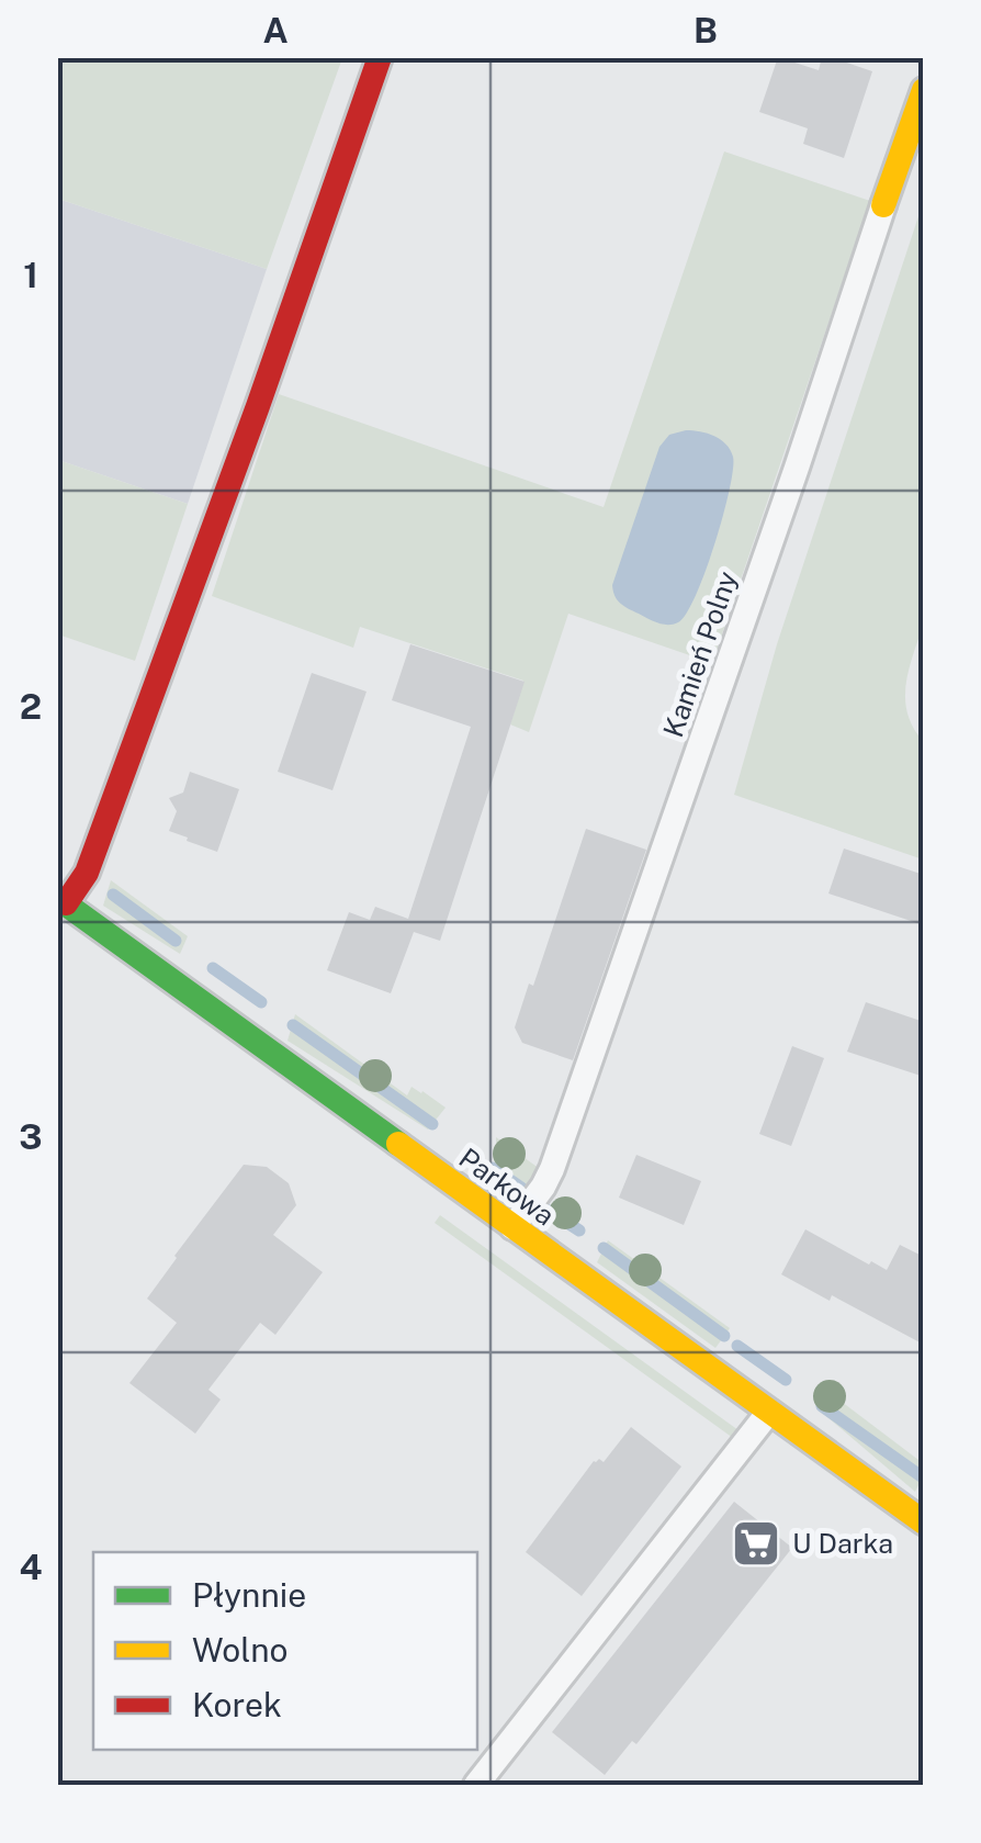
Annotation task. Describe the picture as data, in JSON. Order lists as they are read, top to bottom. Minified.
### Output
{"streets":{"street":["Kamień Polny","Parkowa"]},"crossings":[["Kamień Polny","Parkowa"]],"places":{"supermarket":["U Darka"]},"legend":["Płynnie","Wolno","Korek"],"grid":{"columns":["A","B"],"rows":["1","2","3","4"]}}
